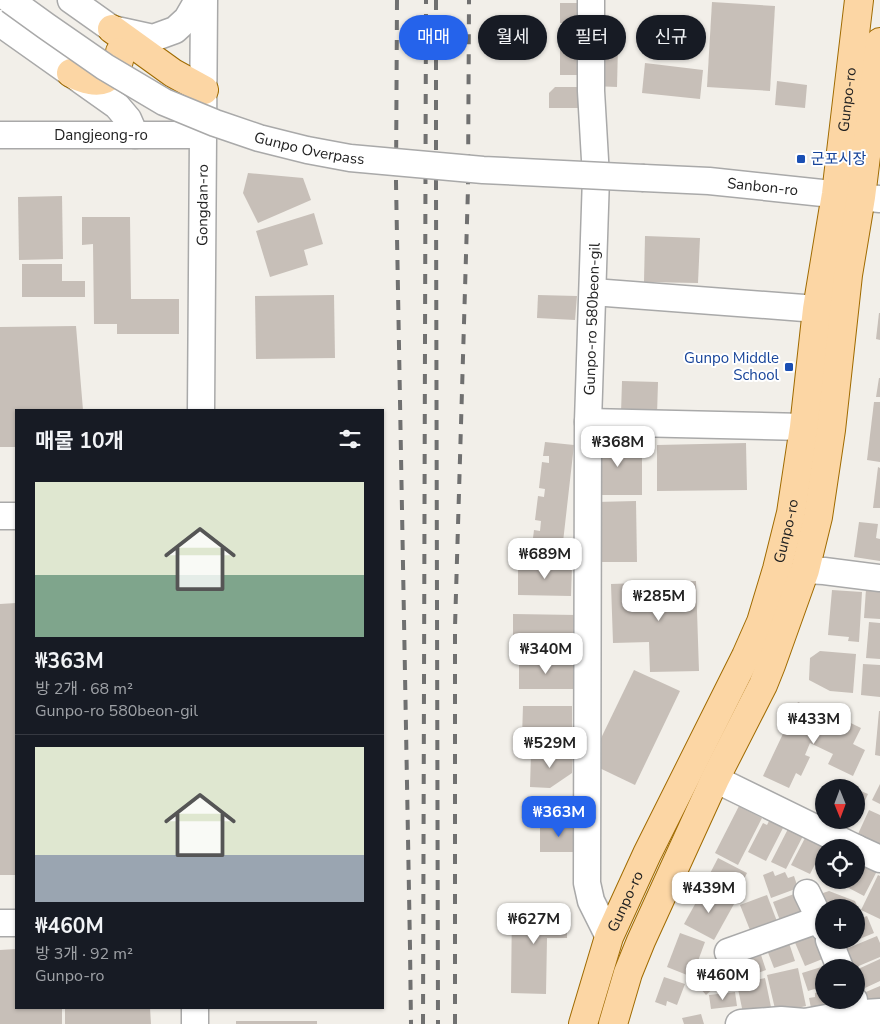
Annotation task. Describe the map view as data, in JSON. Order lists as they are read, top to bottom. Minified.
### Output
{"streets":{"main road":["Gunpo-ro"],"street":["Dangjeong-ro","Gunpo Overpass","Sanbon-ro","Gongdan-ro","Gunpo-ro 580beon-gil"]},"crossings":[["Gunpo-ro","Sanbon-ro"],["Gunpo-ro","Gunpo-ro 580beon-gil"],["Dangjeong-ro","Gongdan-ro"],["Gunpo Overpass","Sanbon-ro"]],"places":{"transit":["군포시장","Gunpo Middle School"]},"north":"bottom","page":{"chip":["매매","월세","필터","신규"],"heading":"매물 10개","price":["₩368M","₩689M","₩285M","₩340M","₩433M","₩529M","₩363M","₩439M","₩627M","₩460M"],"list":[{"name":"₩363M","note":"방 2개 · 68 m² · Gunpo-ro 580beon-gil"},{"name":"₩460M","note":"방 3개 · 92 m² · Gunpo-ro"}],"map_buttons":["+","−"]}}
